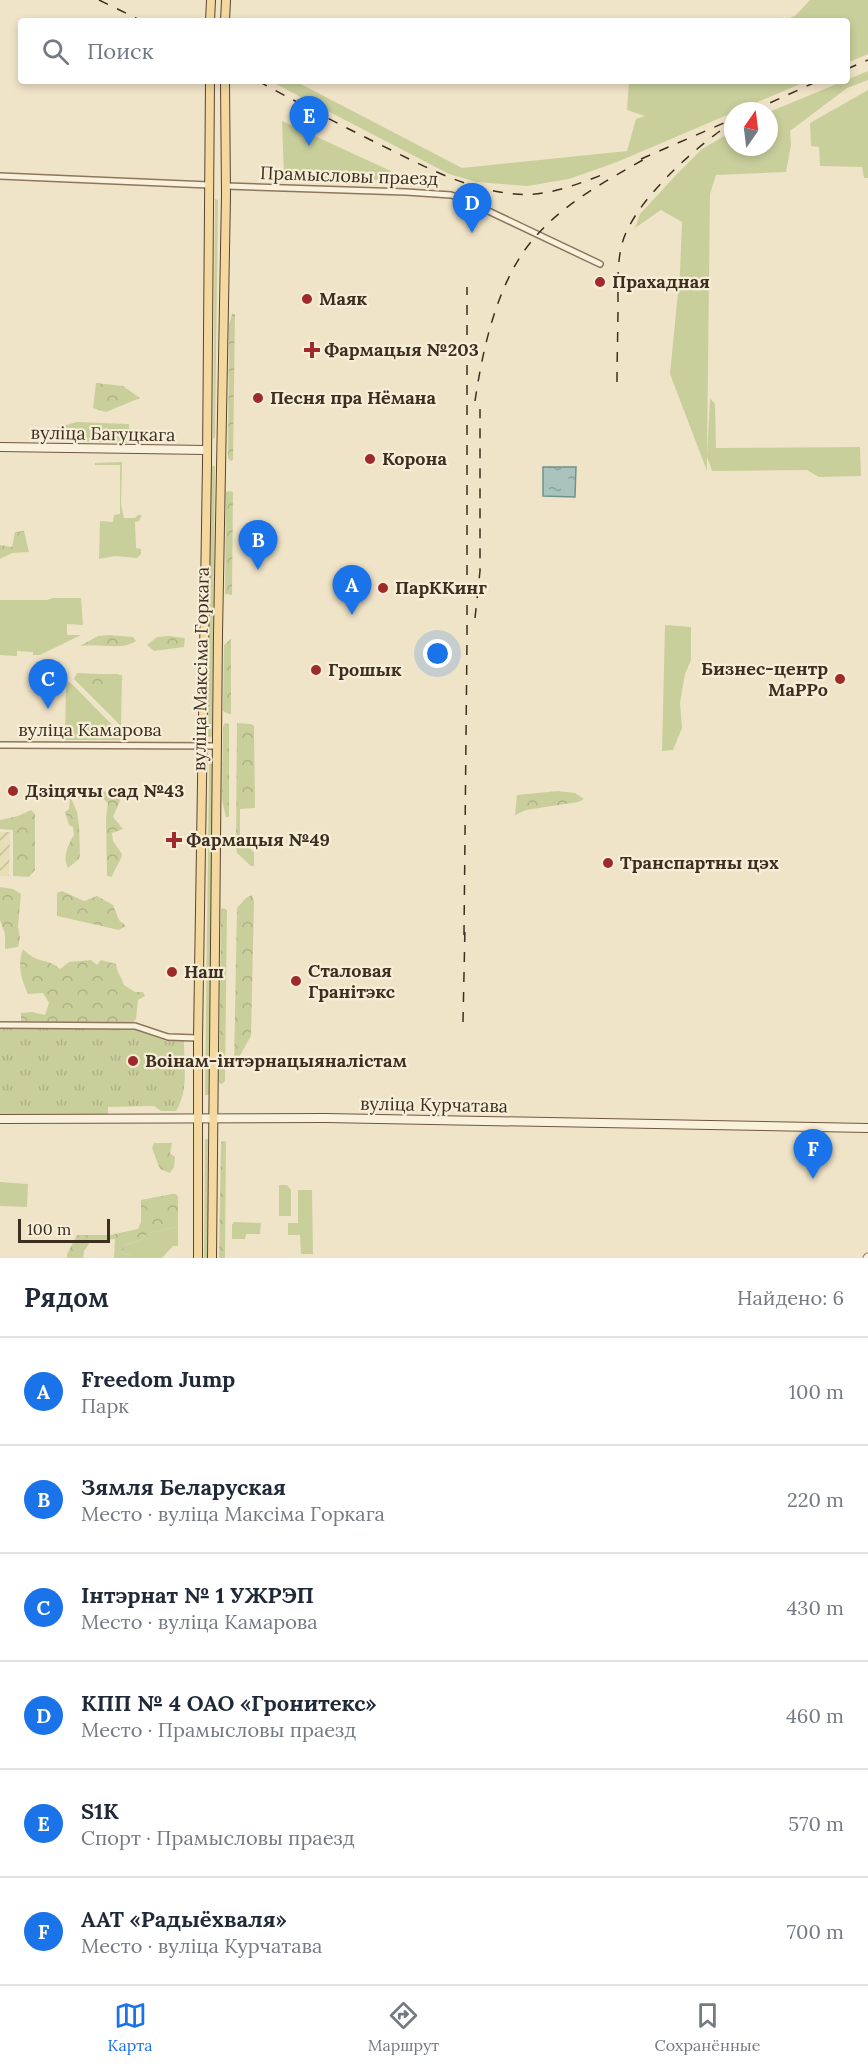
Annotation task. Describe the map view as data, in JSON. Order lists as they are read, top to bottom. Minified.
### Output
{"streets":{"main road":["вуліца Багуцкага","вуліца Максіма Горкага","вуліца Курчатава"],"street":["Прамысловы праезд","вуліца Камарова"]},"crossings":[["Прамысловы праезд","вуліца Максіма Горкага"],["вуліца Багуцкага","вуліца Максіма Горкага"],["вуліца Максіма Горкага","вуліца Камарова"],["вуліца Максіма Горкага","вуліца Курчатава"]],"places":{"other":["Прахадная","Маяк","Песня пра Нёмана","Корона","ПарККинг","Грошык","Бизнес-центр МаРРо","Дзіцячы сад №43","Транспартны цэх","Наш","Сталовая Гранітэкс","Воінам-інтэрнацыяналістам"],"health":["Фармацыя №203","Фармацыя №49"]},"scale_bar":"100 m","north":"top","page":{"search":"Поиск","pins":["E","D","B","A","C","F"],"scale":"100 m","heading":["Рядом","Найдено: 6"],"list":[{"mark":"A","name":"Freedom Jump","note":"Парк","value":"100 m"},{"mark":"B","name":"Зямля Беларуская","note":"Место · вуліца Максіма Горкага","value":"220 m"},{"mark":"C","name":"Інтэрнат № 1 УЖРЭП","note":"Место · вуліца Камарова","value":"430 m"},{"mark":"D","name":"КПП № 4 ОАО «Гронитекс»","note":"Место · Прамысловы праезд","value":"460 m"},{"mark":"E","name":"S1K","note":"Спорт · Прамысловы праезд","value":"570 m"},{"mark":"F","name":"ААТ «Радыёхваля»","note":"Место · вуліца Курчатава","value":"700 m"}],"nav":["Карта","Маршрут","Сохранённые"]}}
